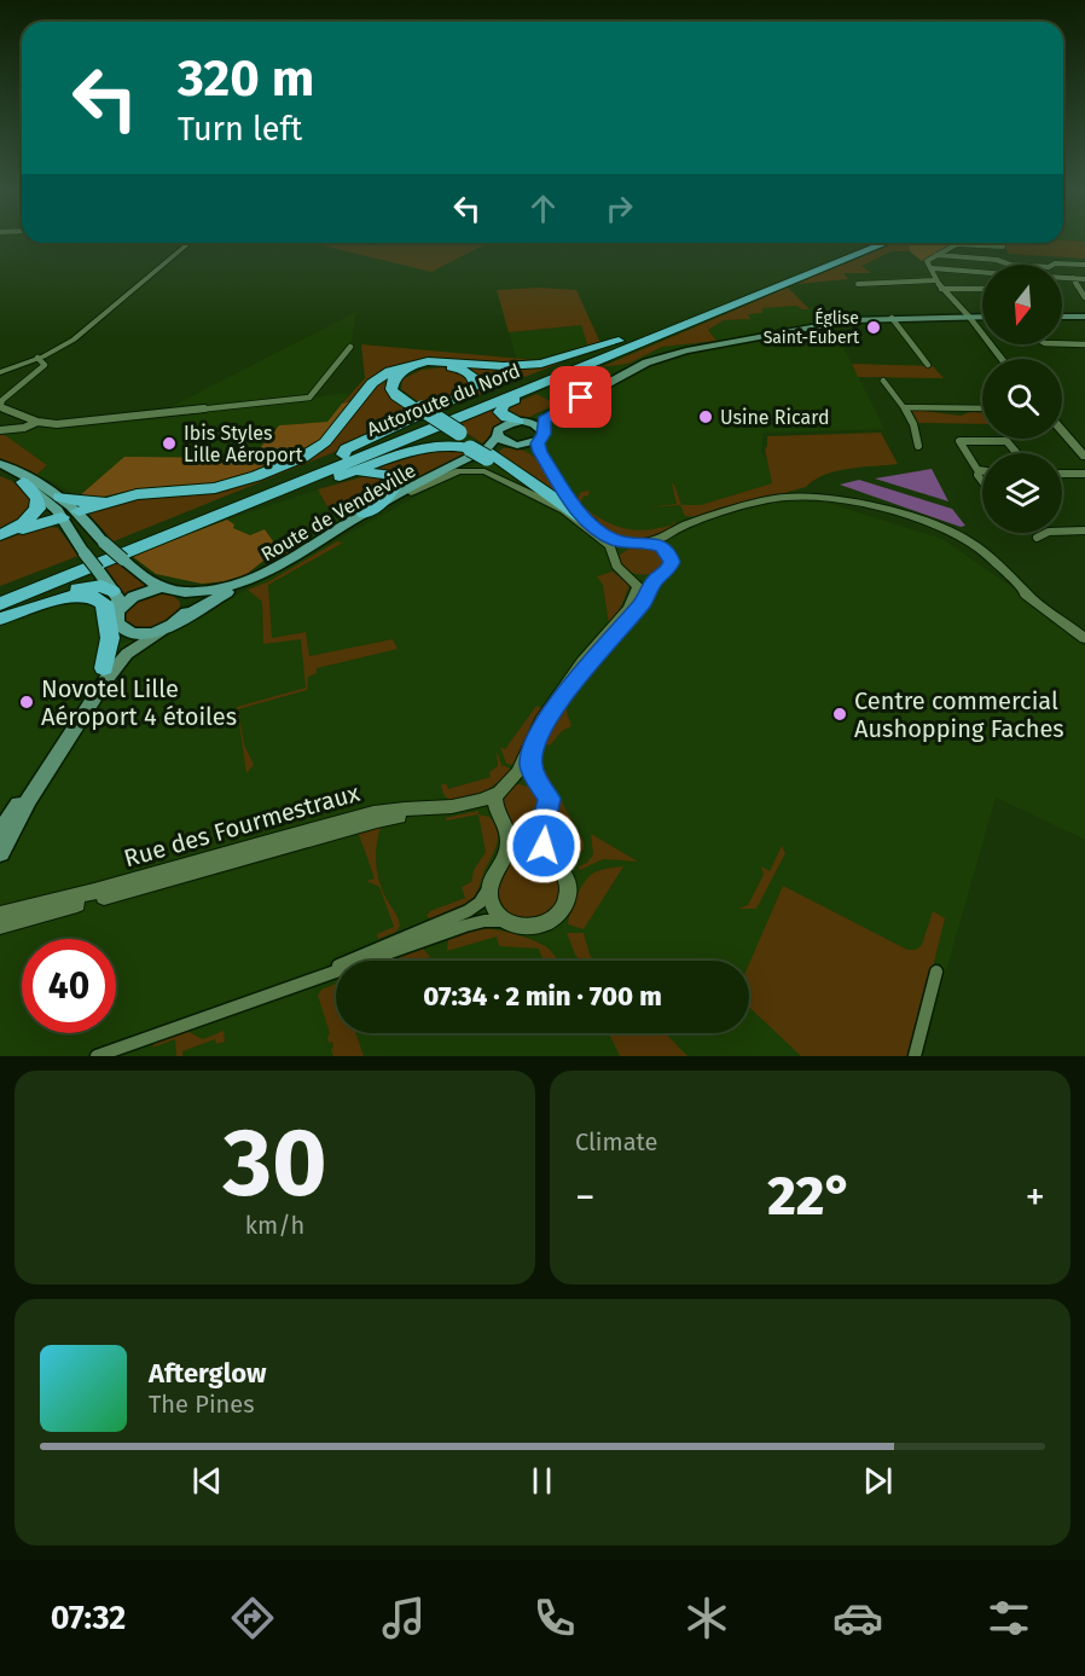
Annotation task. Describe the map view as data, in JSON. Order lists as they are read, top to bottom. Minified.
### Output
{"streets":{"highway":["Autoroute du Nord"],"main road":["Route de Vendeville"],"street":["Rue des Fourmestraux"]},"places":["Église Saint-Eubert","Usine Ricard","Ibis Styles Lille Aéroport","Novotel Lille Aéroport 4 étoiles","Centre commercial Aushopping Faches"],"north":"bottom","page":{"turn":["320 m","Turn left"],"limit":"40","trip":"07:34 · 2 min · 700 m","tile":[["30","km/h"],"Climate"],"heat":["−","22°","+"],"song":["Afterglow","The Pines"],"tabs":"07:32"}}
